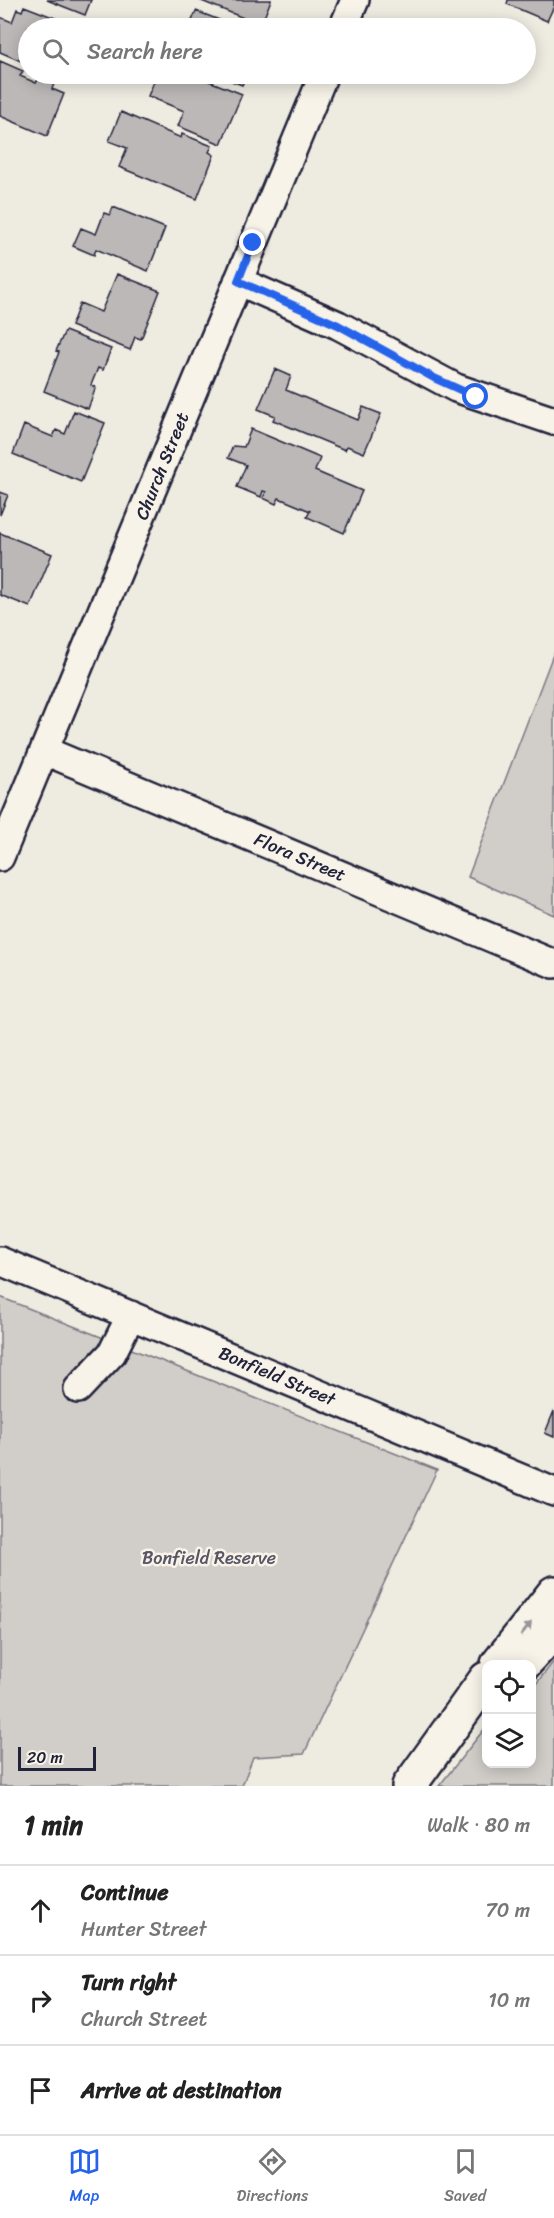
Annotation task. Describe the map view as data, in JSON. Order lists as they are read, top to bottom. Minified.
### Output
{"streets":{"street":["Church Street","Flora Street","Bonfield Street"]},"crossings":[["Church Street","Flora Street"]],"parks":["Bonfield Reserve"],"scale_bar":"20 m","page":{"search":"Search here","scale":"20 m","heading":["1 min","Walk · 80 m"],"list":[["Continue","Hunter Street","70 m"],["Turn right","Church Street","10 m"],"Arrive at destination"],"nav":["Map","Directions","Saved"]}}
